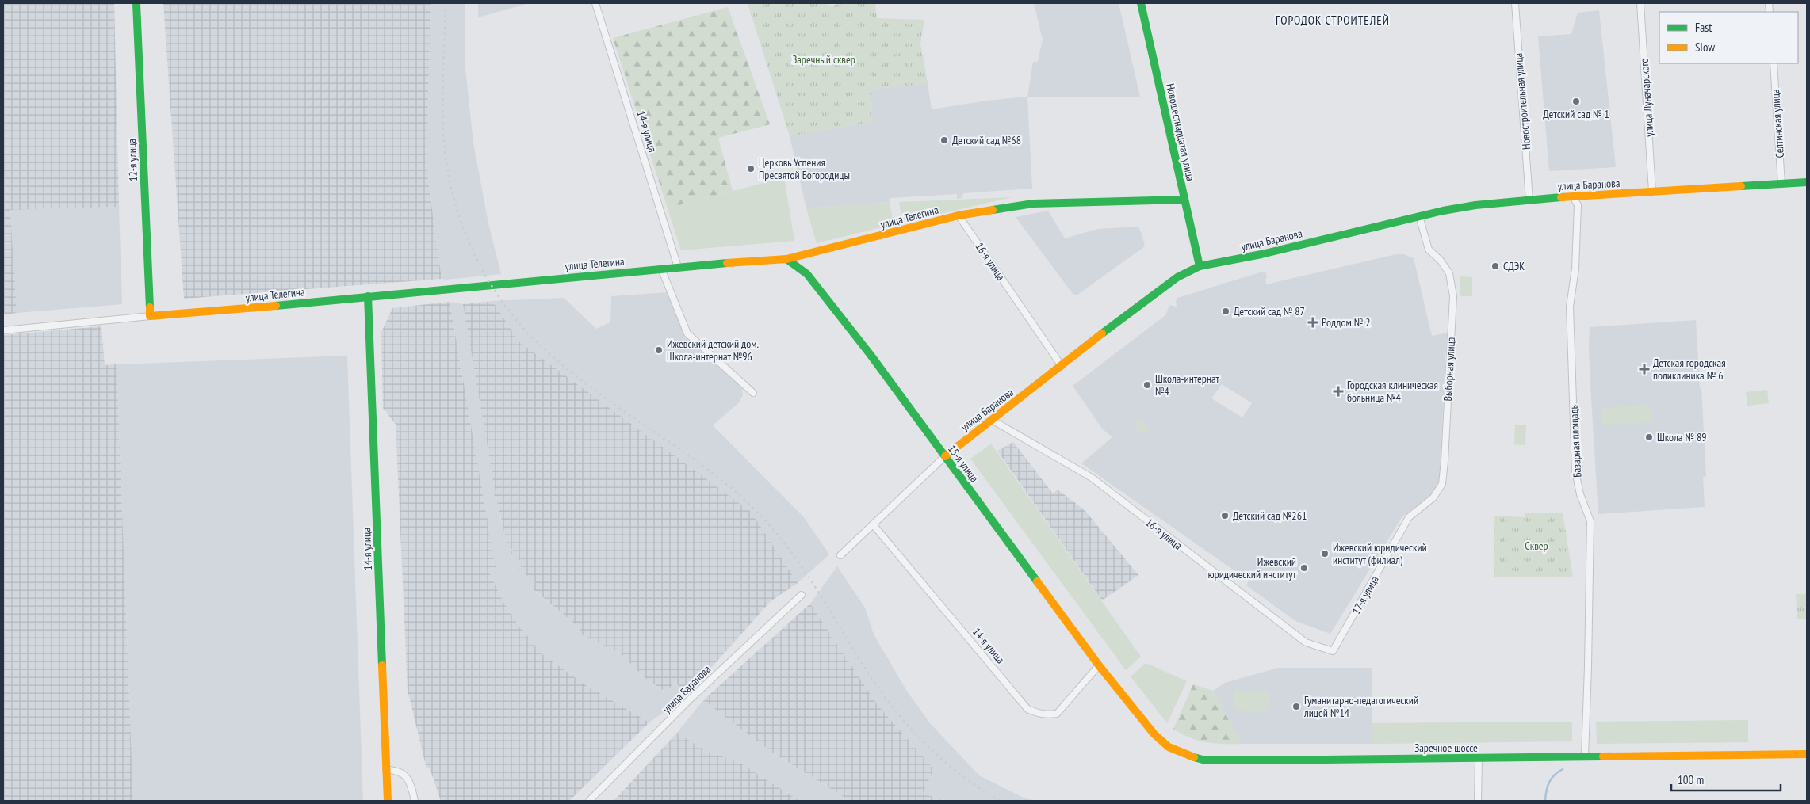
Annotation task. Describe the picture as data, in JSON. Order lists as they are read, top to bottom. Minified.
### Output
{"streets":{"main road":["14-я улица","Новошестнадцатая улица","12-я улица","улица Баранова","улица Телегина","15-я улица","Заречное шоссе"],"street":["улица Луначарского","Новостроительная улица","Селтинская улица","16-я улица","Выборная улица","Базарная площадь","17-я улица"]},"crossings":[["улица Луначарского","улица Баранова"],["Новостроительная улица","улица Баранова"],["Селтинская улица","улица Баранова"],["14-я улица","улица Баранова"],["14-я улица","улица Телегина"],["14-я улица","15-я улица"],["Новошестнадцатая улица","улица Баранова"],["Новошестнадцатая улица","улица Телегина"],["12-я улица","улица Телегина"],["улица Баранова","16-я улица"],["улица Баранова","Выборная улица"],["улица Баранова","Базарная площадь"],["улица Баранова","15-я улица"],["улица Телегина","16-я улица"],["улица Телегина","15-я улица"],["16-я улица","17-я улица"],["Выборная улица","17-я улица"],["Базарная площадь","Заречное шоссе"],["15-я улица","Заречное шоссе"]],"districts":["ГОРОДОК СТРОИТЕЛЕЙ"],"parks":["Заречный сквер","Сквер"],"places":{"other":["Детский сад № 1","Детский сад №68","Церковь Успения Пресвятой Богородицы","СДЭК","Детский сад № 87","Ижевский детский дом. Школа-интернат №96","Школа-интернат №4","Школа № 89","Детский сад №261","Ижевский юридический институт (филиал)","Ижевский юридический институт","Гуманитарно-педагогический лицей №14"],"health":["Роддом № 2","Детская городская поликлиника № 6","Городская клиническая больница №4"]},"legend":["Fast","Slow"],"scale_bar":"100 m"}
